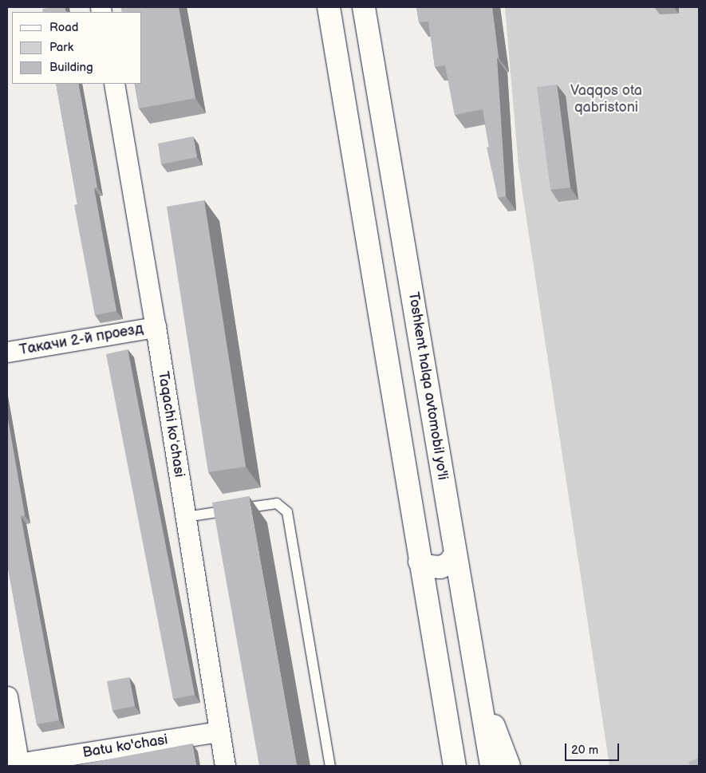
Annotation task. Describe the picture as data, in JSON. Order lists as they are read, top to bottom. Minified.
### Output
{"streets":{"highway":["Toshkent halqa avtomobil yo'li"],"street":["Такачи 2-й проезд","Taqachi koʻchasi","Batu ko'chasi"]},"crossings":[["Такачи 2-й проезд","Taqachi koʻchasi"],["Taqachi koʻchasi","Batu ko'chasi"]],"parks":["Vaqqos ota qabristoni"],"legend":["Road","Park","Building"],"scale_bar":"20 m"}
